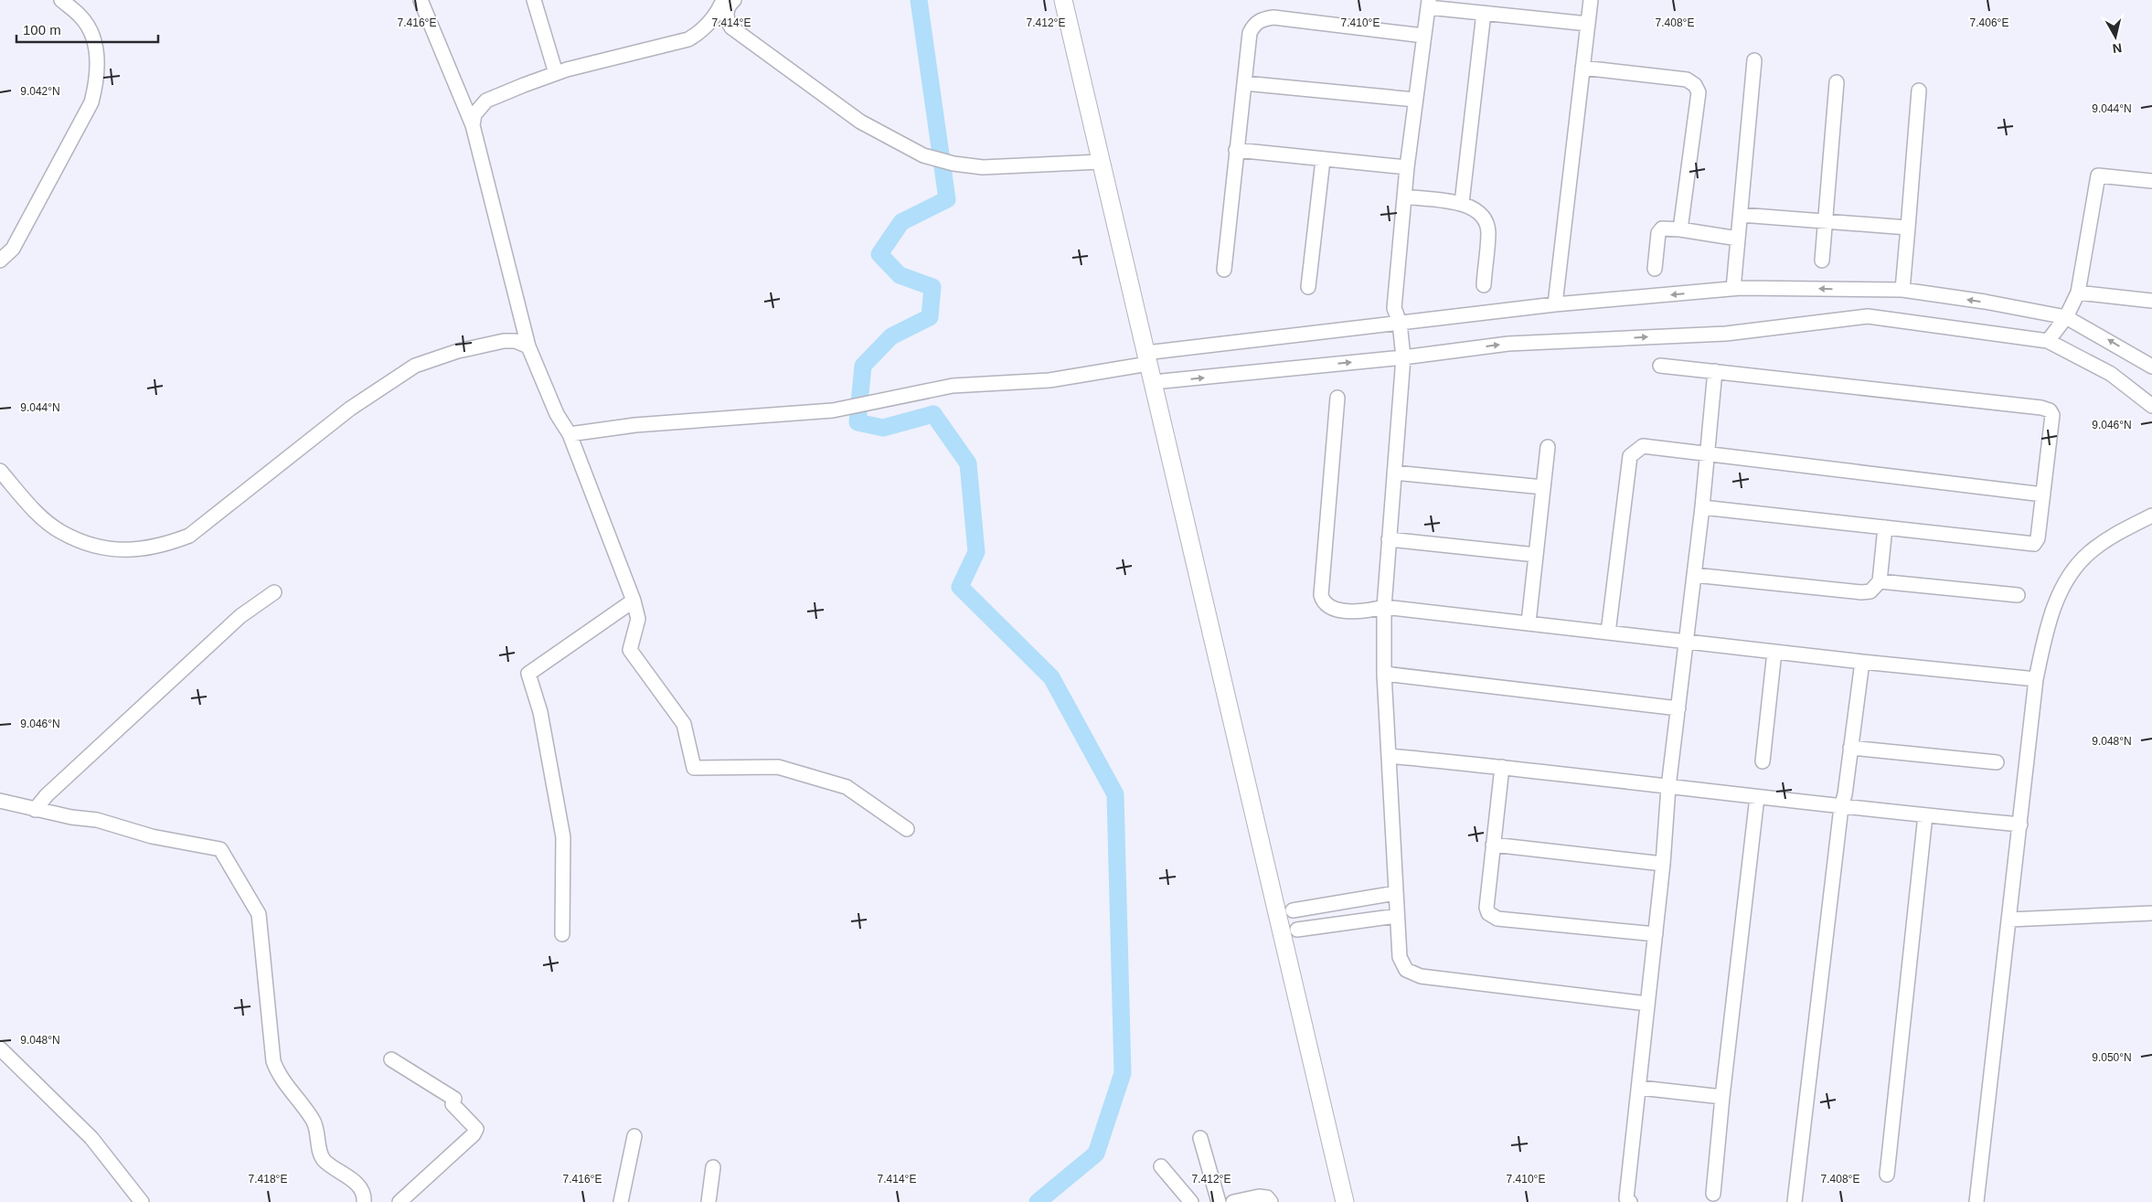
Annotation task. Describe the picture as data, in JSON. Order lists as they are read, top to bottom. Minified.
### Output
{"scale_bar":"100 m","north":"bottom","coordinates":["7.416°E","7.414°E","7.412°E","7.410°E","7.408°E","7.406°E","9.042°N","9.044°N","9.046°N","9.048°N","9.050°N","7.418°E"]}
